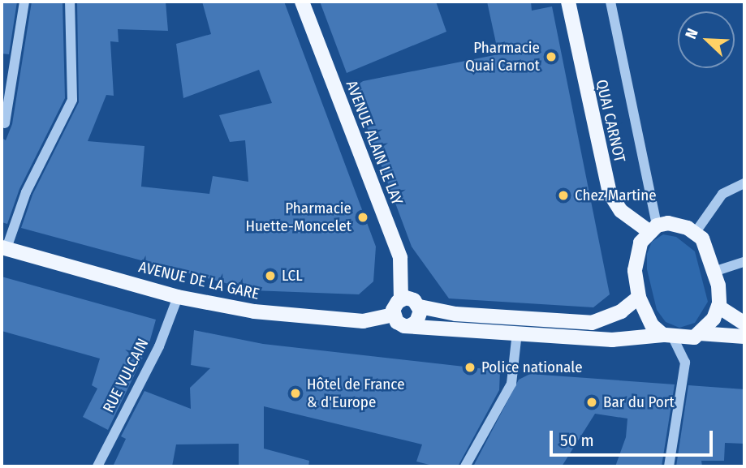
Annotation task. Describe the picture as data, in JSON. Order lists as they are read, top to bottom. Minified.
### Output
{"streets":{"main road":["QUAI CARNOT","AVENUE ALAIN LE LAY","AVENUE DE LA GARE"],"street":["RUE VULCAIN"]},"crossings":[["AVENUE ALAIN LE LAY","AVENUE DE LA GARE"],["AVENUE DE LA GARE","RUE VULCAIN"]],"places":["Pharmacie Quai Carnot","Chez Martine","Pharmacie Huette-Moncelet","LCL","Police nationale","Hôtel de France & d'Europe","Bar du Port"],"scale_bar":"50 m","north":"top left"}
